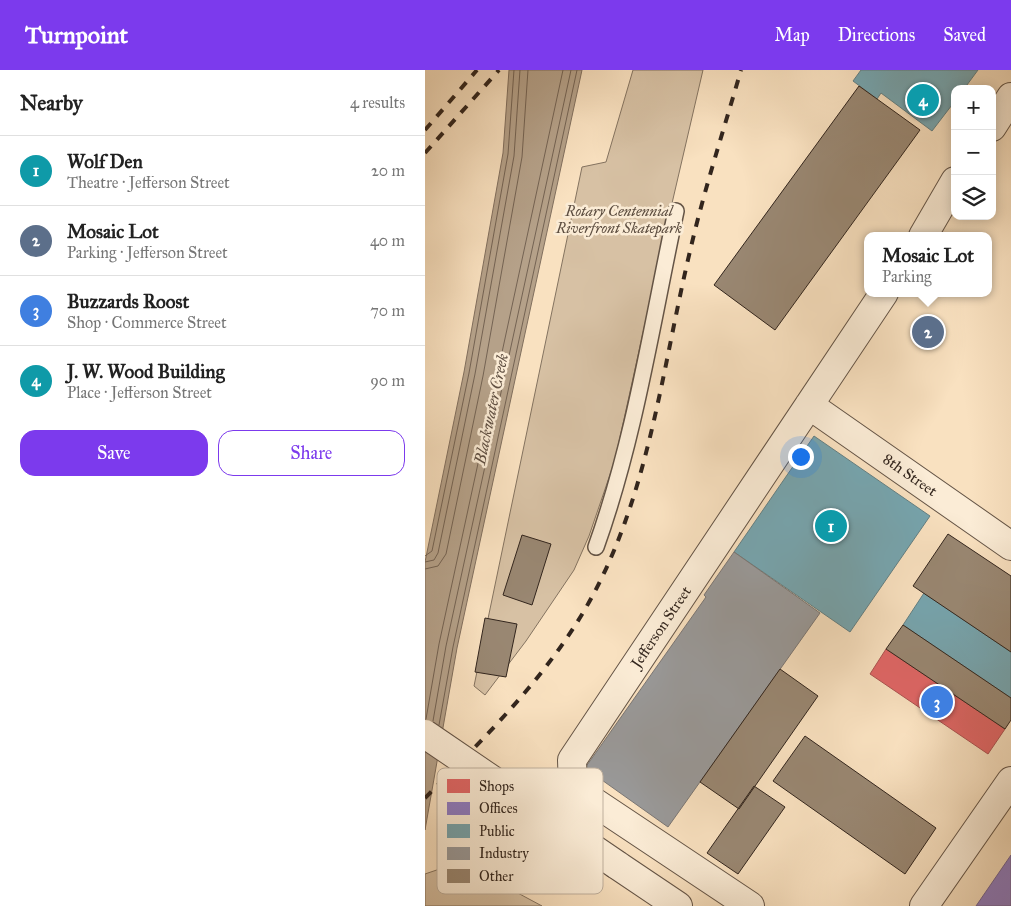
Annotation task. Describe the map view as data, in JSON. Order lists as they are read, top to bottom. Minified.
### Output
{"streets":{"street":["8th Street","Jefferson Street"]},"crossings":[["8th Street","Jefferson Street"]],"water":["Blackwater Creek"],"parks":["Rotary Centennial Riverfront Skatepark"],"legend":["Shops","Offices","Public","Industry","Other"],"page":{"header":"Turnpoint","nav":["Map","Directions","Saved"],"heading":["Nearby","4 results"],"pins":["4","2","1","3"],"map_buttons":["+","−"],"list":[{"mark":"1","name":"Wolf Den","note":"Theatre · Jefferson Street","value":"20 m"},{"mark":"2","name":"Mosaic Lot","note":"Parking · Jefferson Street","value":"40 m"},{"mark":"3","name":"Buzzards Roost","note":"Shop · Commerce Street","value":"70 m"},{"mark":"4","name":"J. W. Wood Building","note":"Place · Jefferson Street","value":"90 m"}],"popup":["Mosaic Lot","Parking"],"buttons":["Save","Share"]}}
